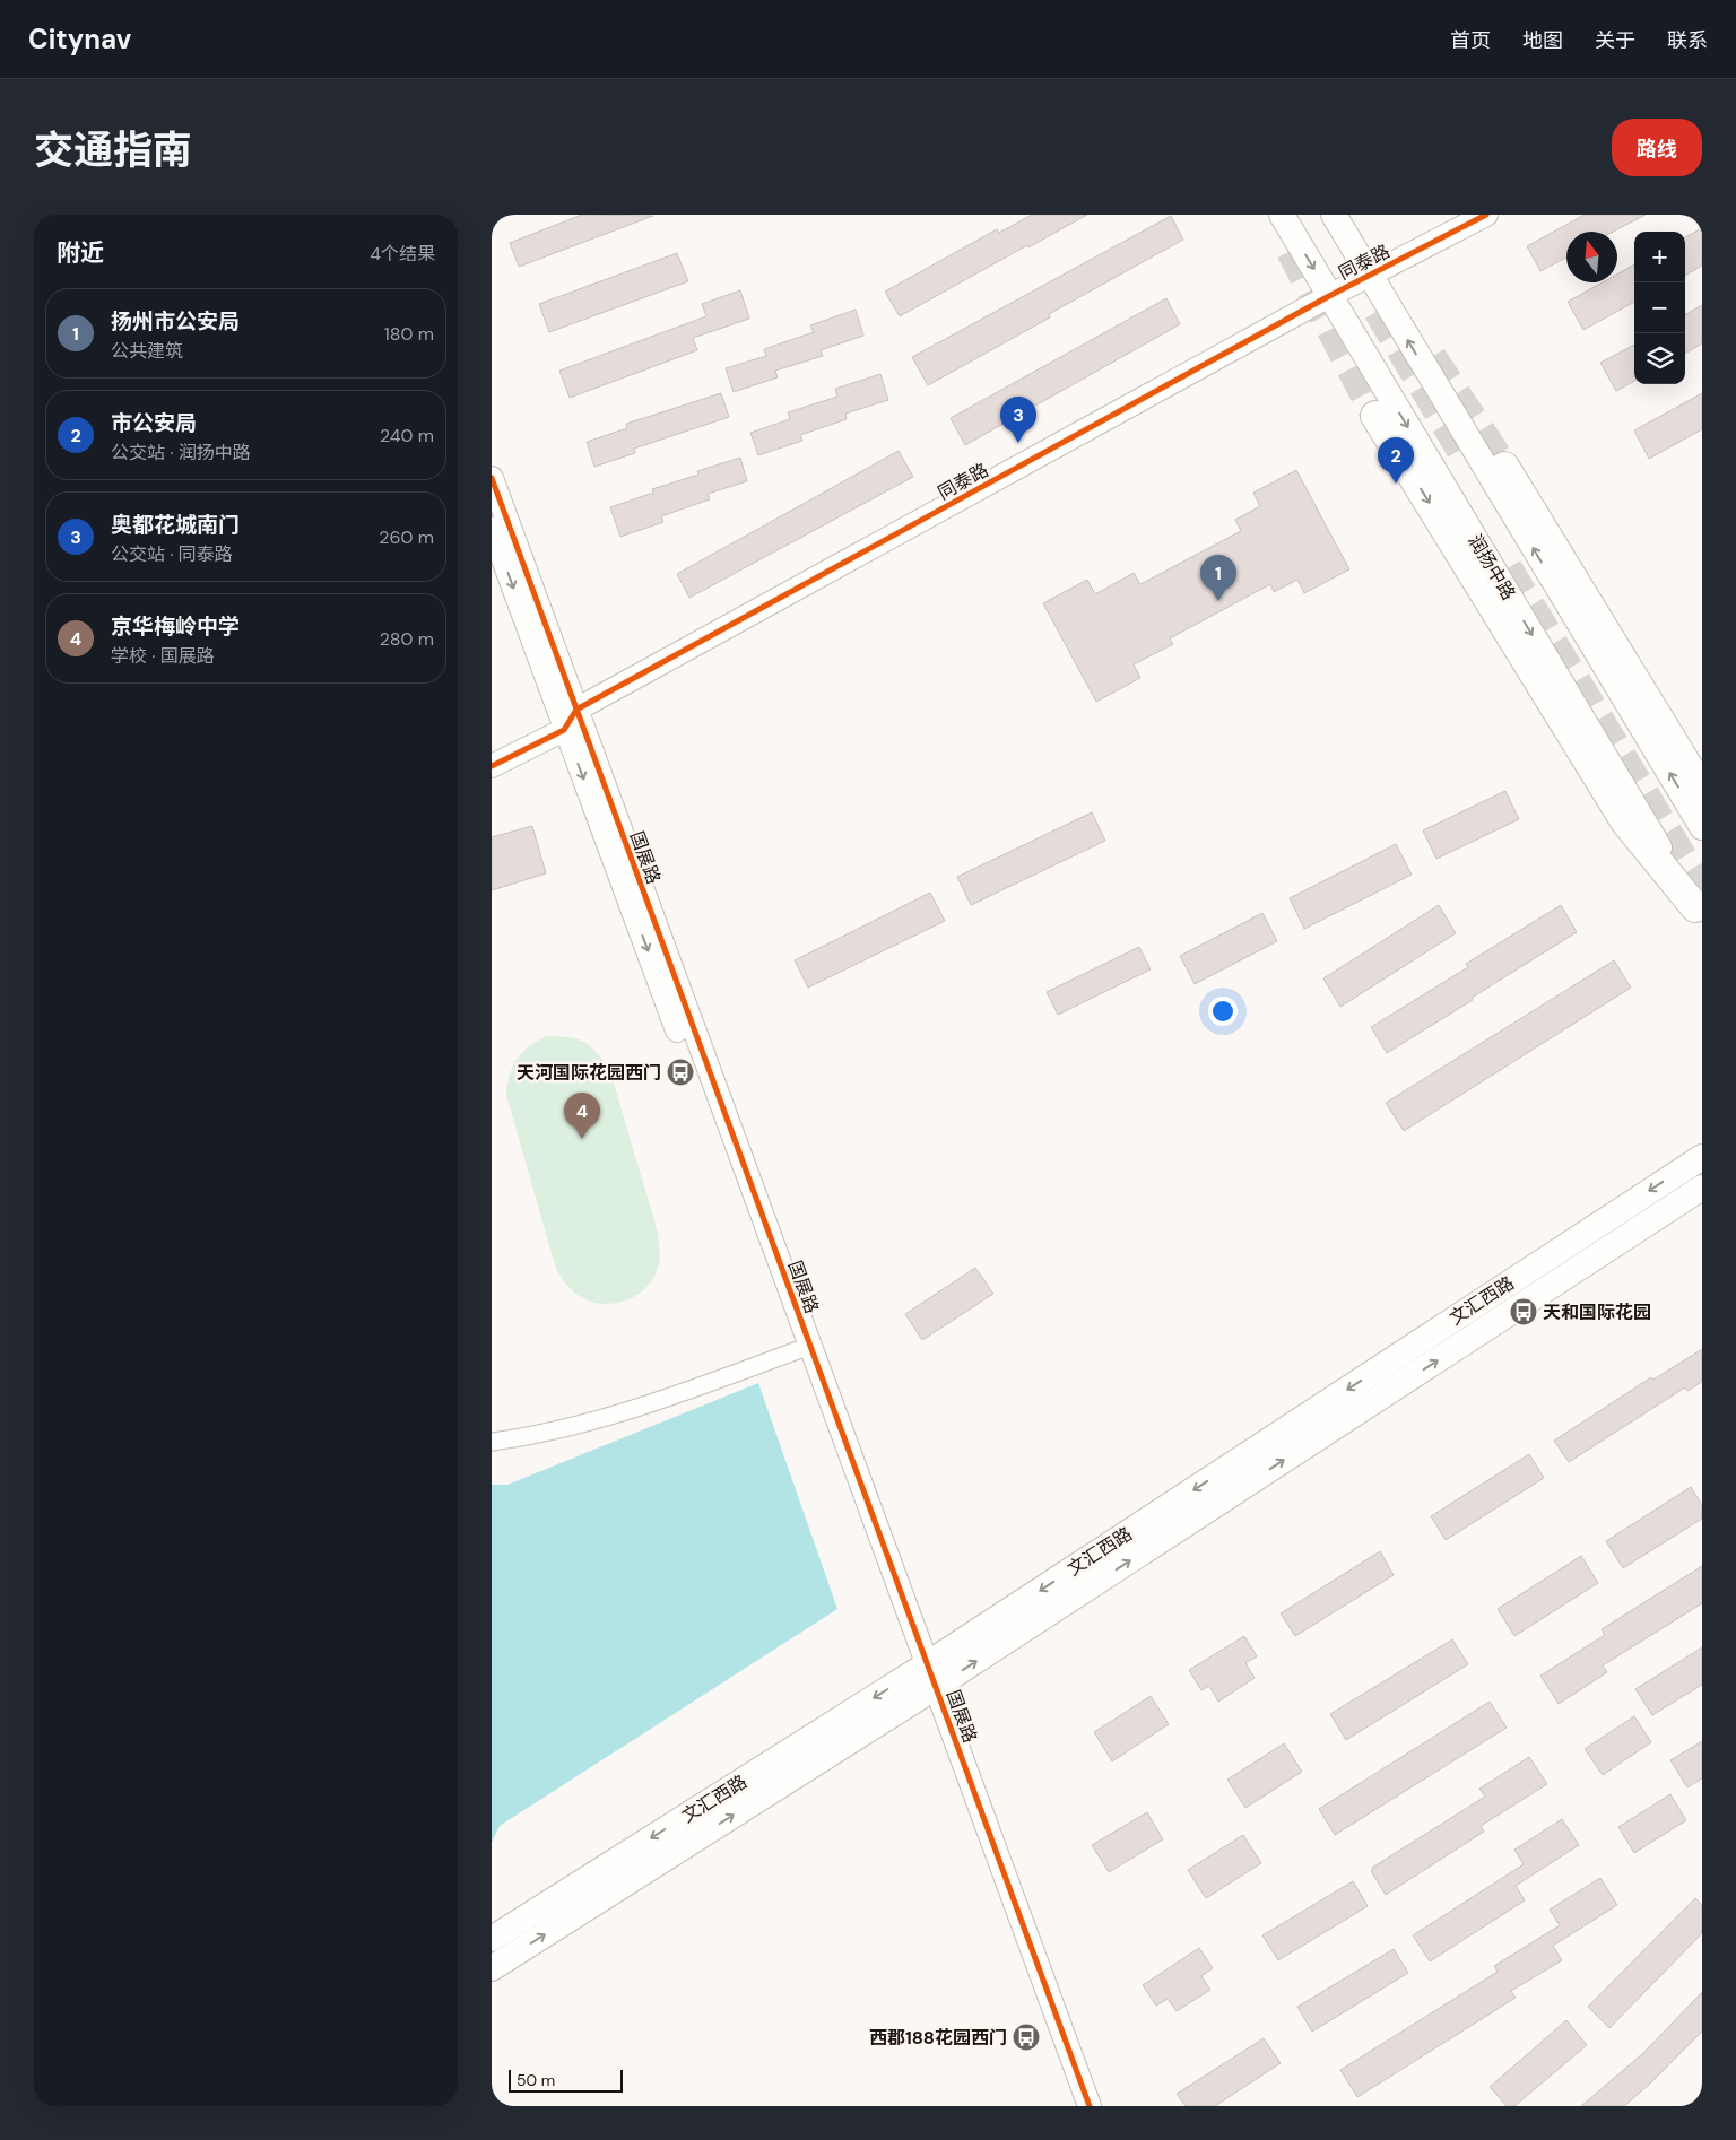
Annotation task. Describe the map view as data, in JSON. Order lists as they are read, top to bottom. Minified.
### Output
{"streets":{"main road":["润扬中路","文汇西路"],"street":["同泰路","国展路"]},"crossings":[["同泰路","润扬中路"],["同泰路","国展路"],["国展路","文汇西路"]],"places":{"bus stop":["天河国际花园西门","天和国际花园","西郡188花园西门"]},"scale_bar":"50 m","north":"top","page":{"header":"Citynav","nav":["首页","地图","关于","联系"],"title":"交通指南","buttons":"路线","heading":["附近","4个结果"],"map_buttons":["+","−"],"list":[{"mark":"1","name":"扬州市公安局","note":"公共建筑","value":"180 m"},{"mark":"2","name":"市公安局","note":"公交站 · 润扬中路","value":"240 m"},{"mark":"3","name":"奥都花城南门","note":"公交站 · 同泰路","value":"260 m"},{"mark":"4","name":"京华梅岭中学","note":"学校 · 国展路","value":"280 m"}],"pins":["3","2","1","4"],"scale":"50 m"}}
